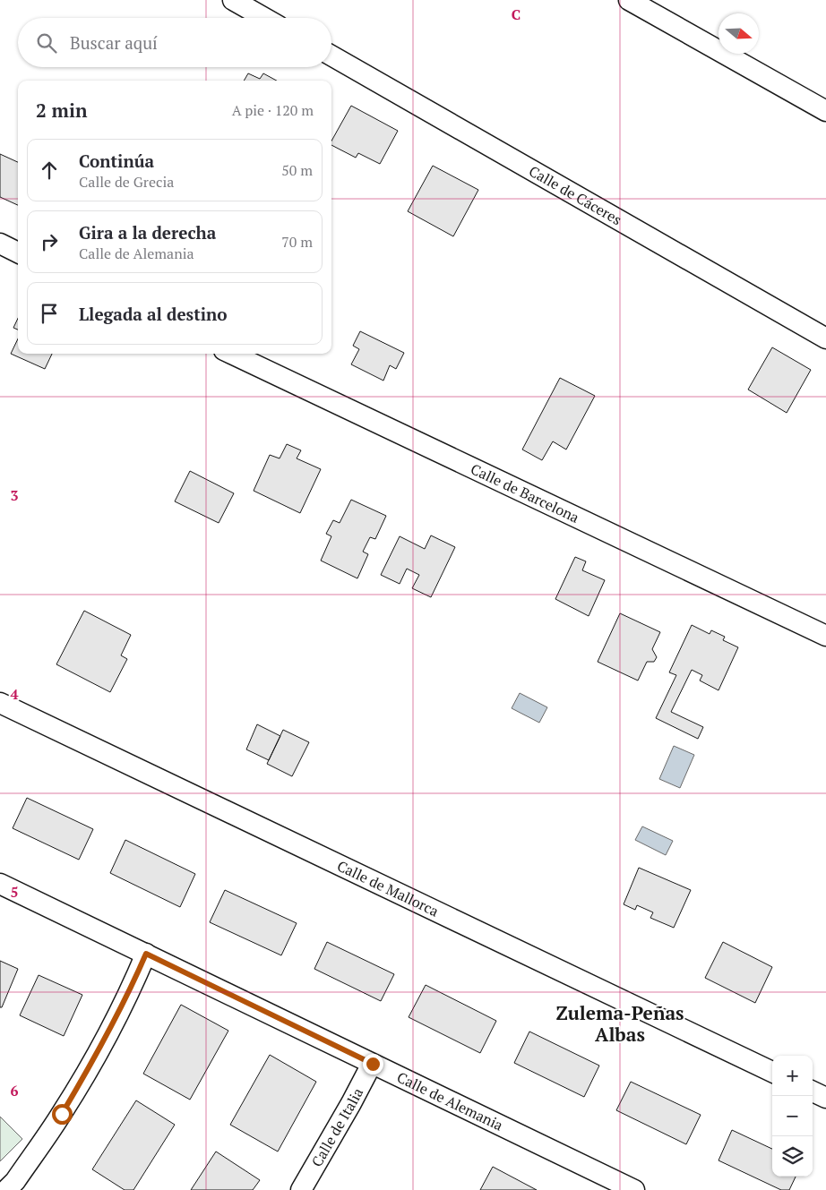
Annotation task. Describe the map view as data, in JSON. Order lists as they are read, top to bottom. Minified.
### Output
{"streets":{"street":["Calle de Cáceres","Calle de Barcelona","Calle de Mallorca","Calle de Alemania","Calle de Italia"]},"crossings":[["Calle de Alemania","Calle de Italia"]],"districts":["Zulema-Peñas Albas"],"north":"right","page":{"search":"Buscar aquí","heading":["2 min","A pie · 120 m"],"list":[["Continúa","Calle de Grecia","50 m"],["Gira a la derecha","Calle de Alemania","70 m"],"Llegada al destino"],"map_buttons":["+","−"]},"grid":{"columns":["C"],"rows":["3","4","5","6"]}}
